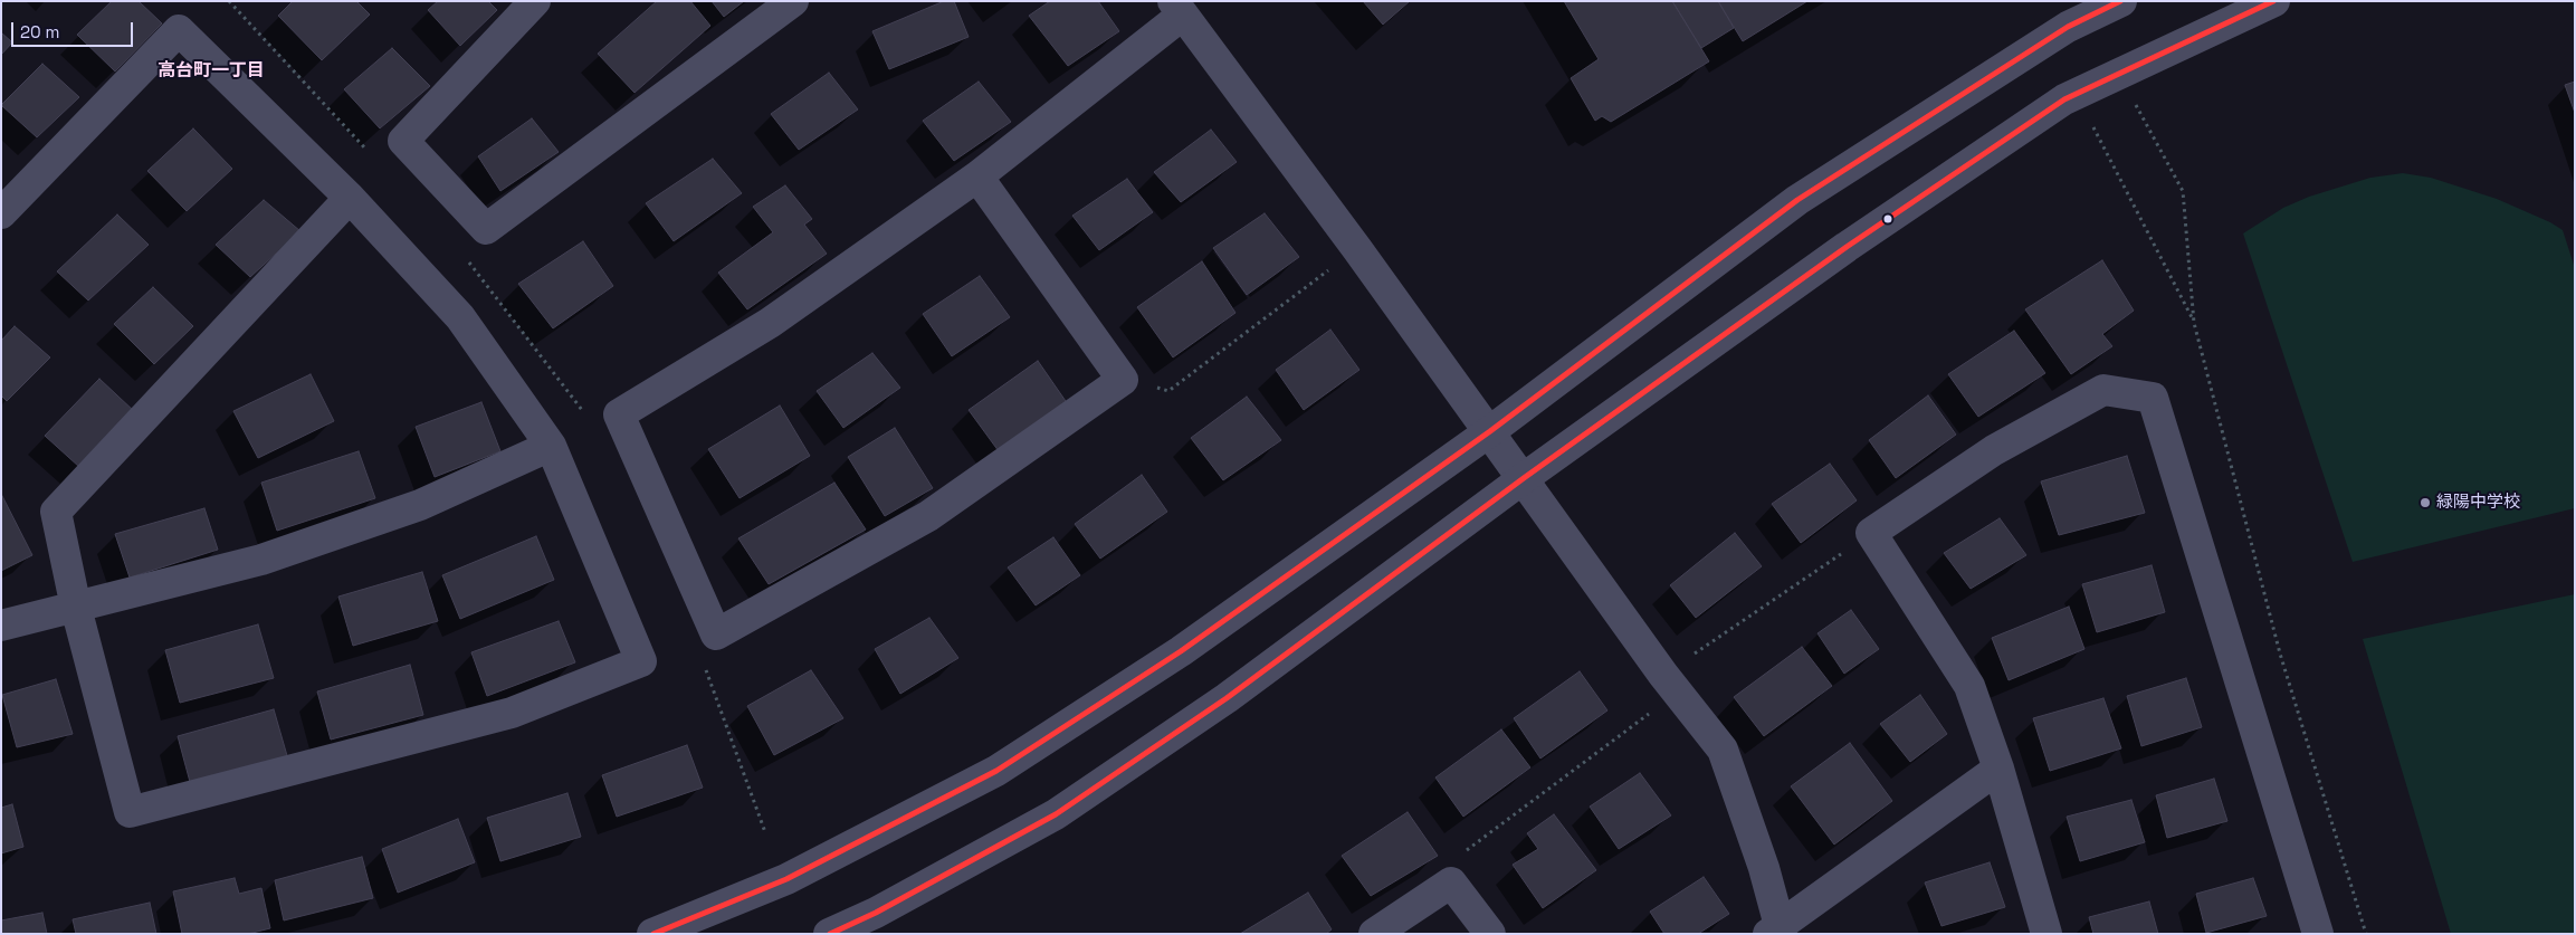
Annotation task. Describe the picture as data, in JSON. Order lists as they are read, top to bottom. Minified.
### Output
{"districts":["高台町一丁目"],"places":["緑陽中学校"],"scale_bar":"20 m"}
